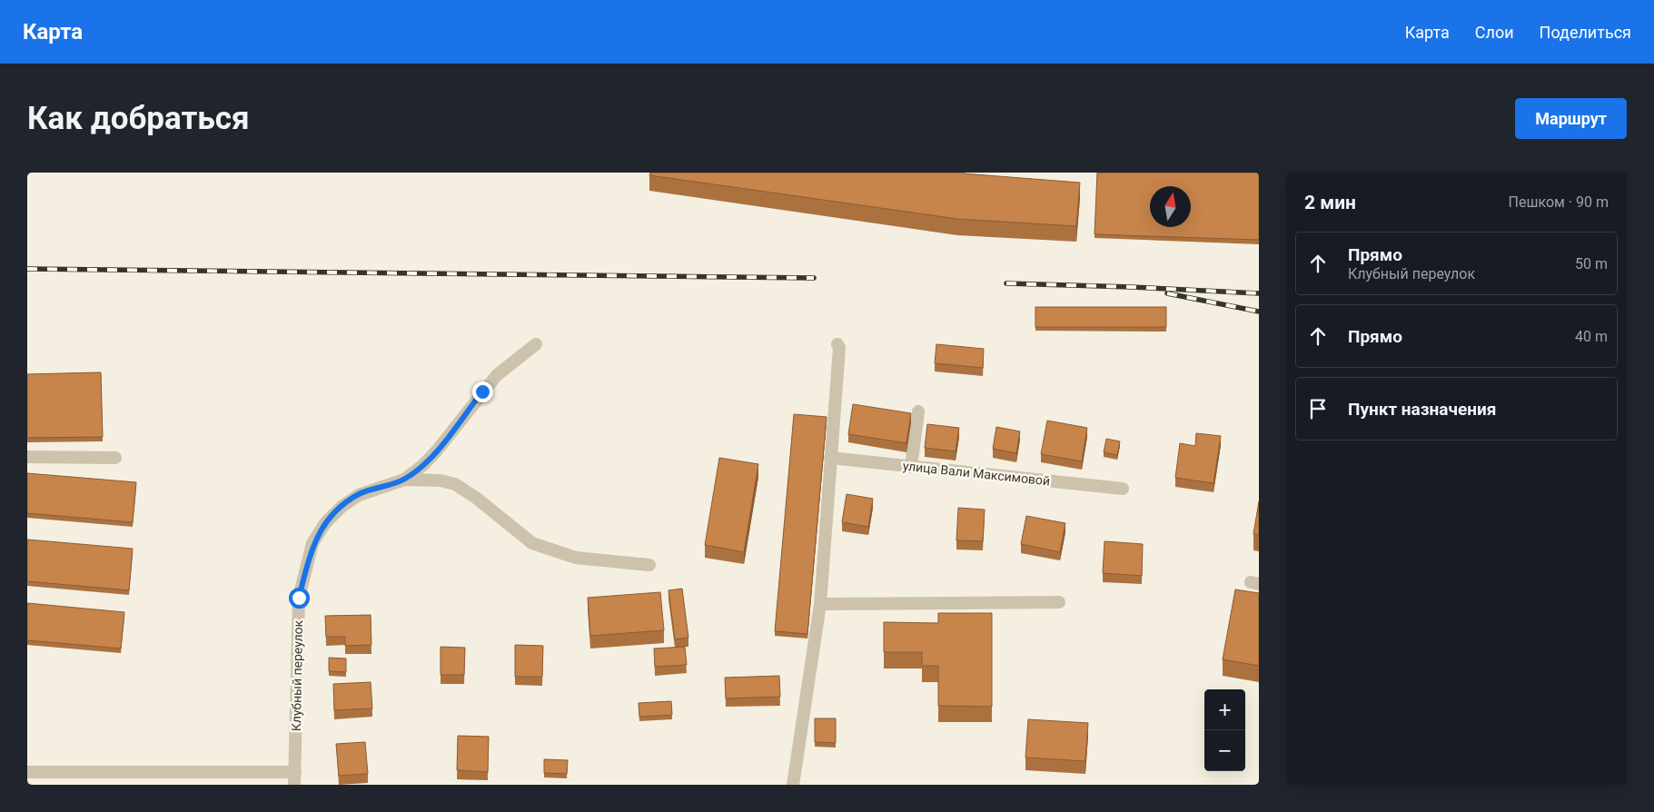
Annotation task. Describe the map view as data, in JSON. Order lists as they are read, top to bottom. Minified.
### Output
{"streets":{"street":["улица Вали Максимовой","Клубный переулок"]},"north":"top","page":{"header":"Карта","nav":["Карта","Слои","Поделиться"],"buttons":"Маршрут","title":"Как добраться","heading":["2 мин","Пешком · 90 m"],"list":[["Прямо","Клубный переулок","50 m"],["Прямо","40 m"],"Пункт назначения"],"map_buttons":["+","−"]}}
